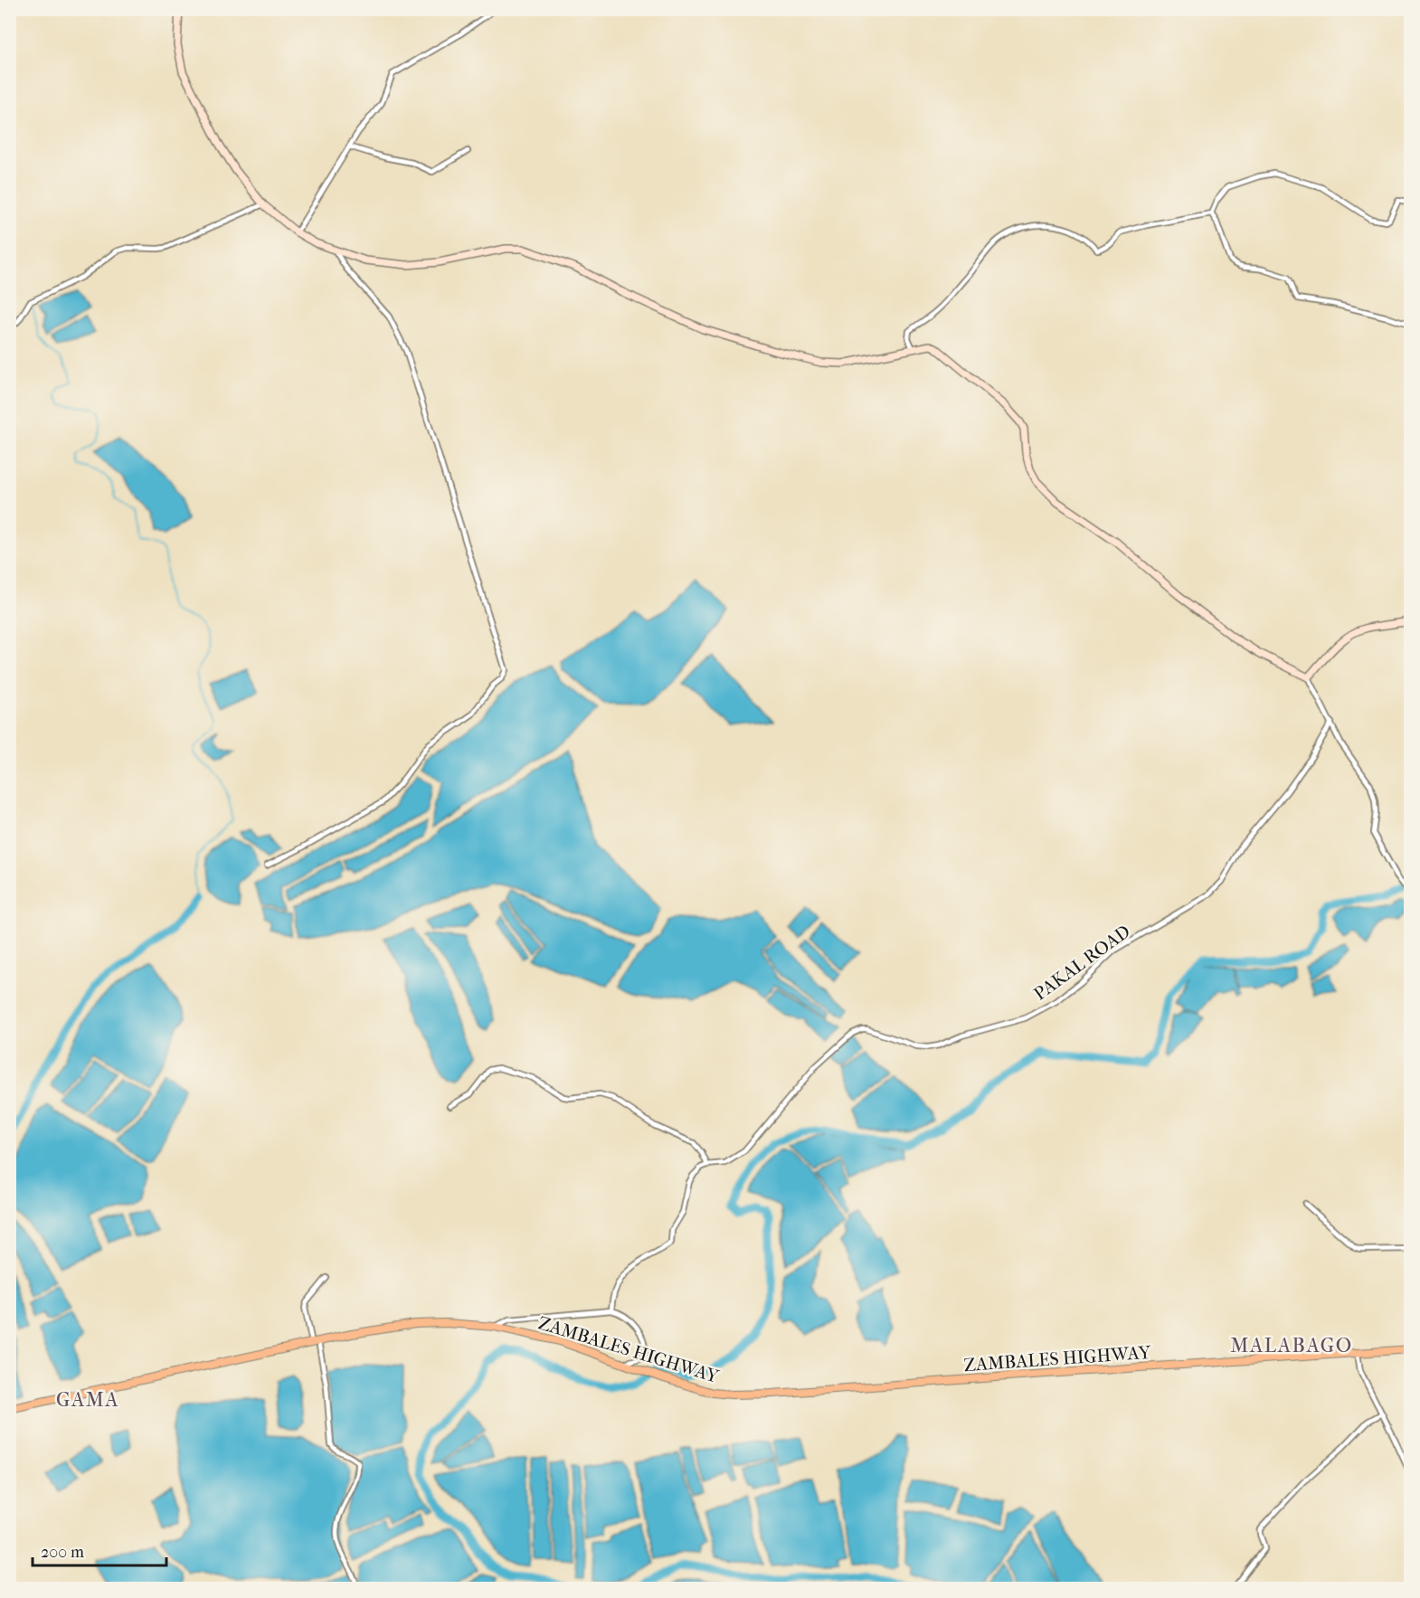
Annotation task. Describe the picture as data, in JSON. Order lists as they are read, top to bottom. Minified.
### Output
{"streets":{"main road":["ZAMBALES HIGHWAY"],"street":["PAKAL ROAD"]},"districts":["MALABAGO","GAMA"],"scale_bar":"200 m"}
